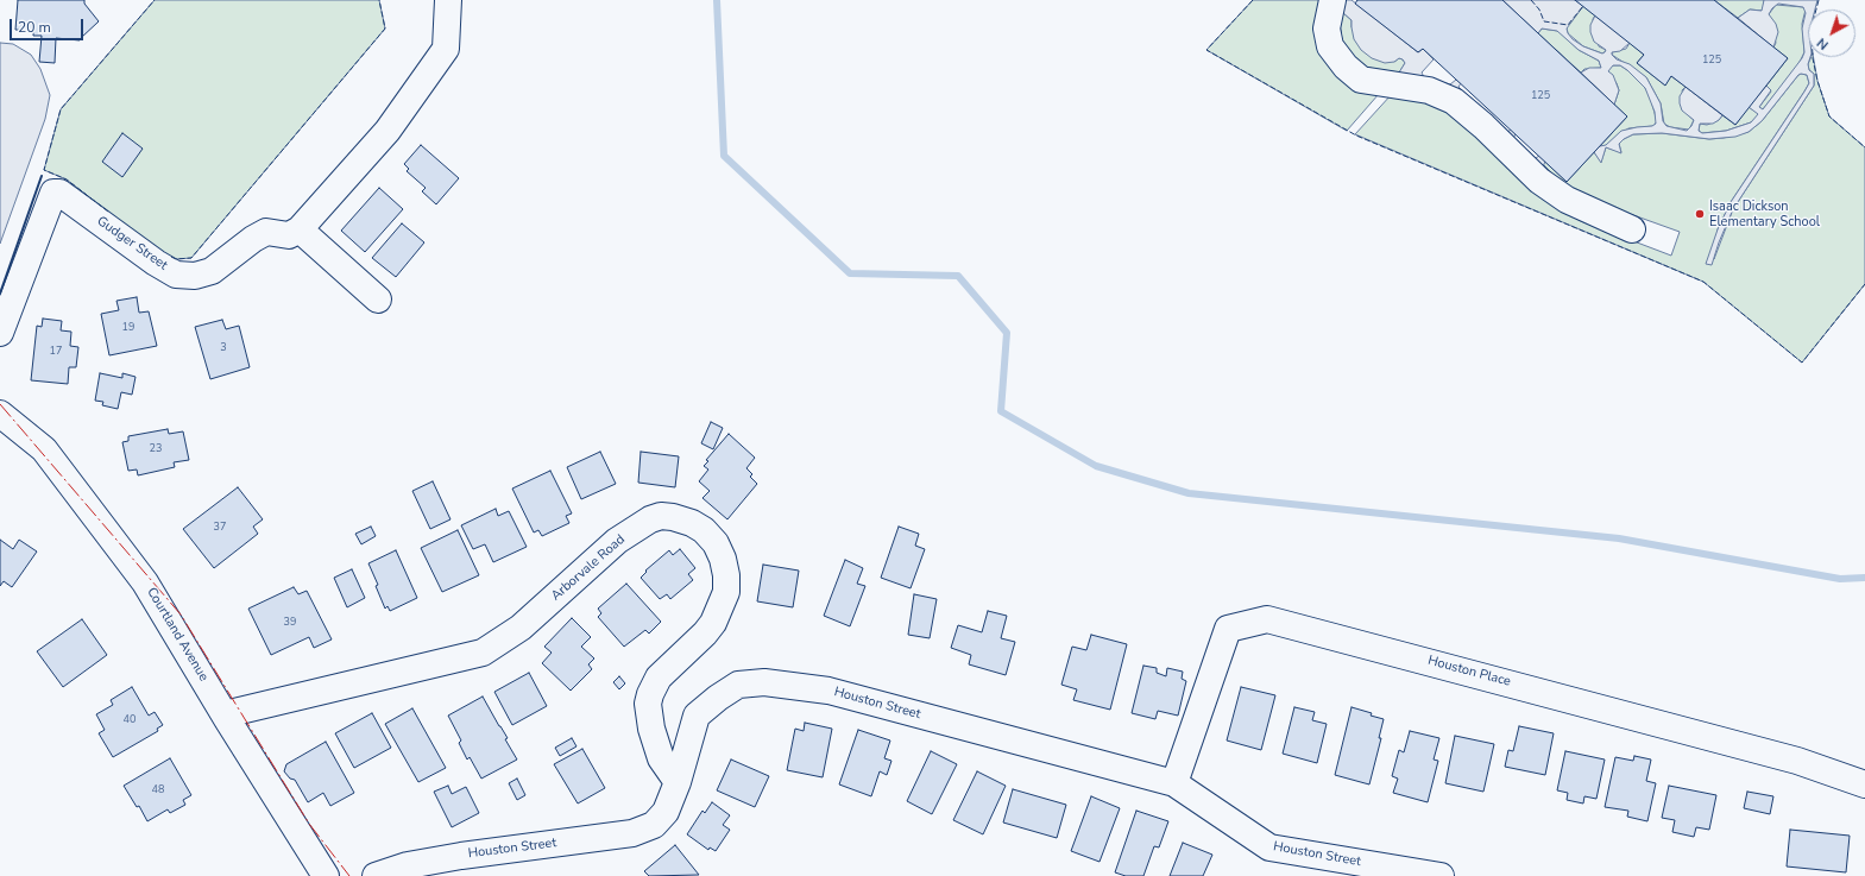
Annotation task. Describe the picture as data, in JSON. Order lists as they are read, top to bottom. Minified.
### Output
{"streets":{"street":["Gudger Street","Arborvale Road","Courtland Avenue","Houston Place","Houston Street"]},"crossings":[["Arborvale Road","Courtland Avenue"],["Arborvale Road","Houston Street"],["Houston Place","Houston Street"]],"places":["Isaac Dickson Elementary School"],"house_numbers":["125","125","19","3","17","23","37","39","40","48"],"scale_bar":"20 m","north":"bottom left"}
